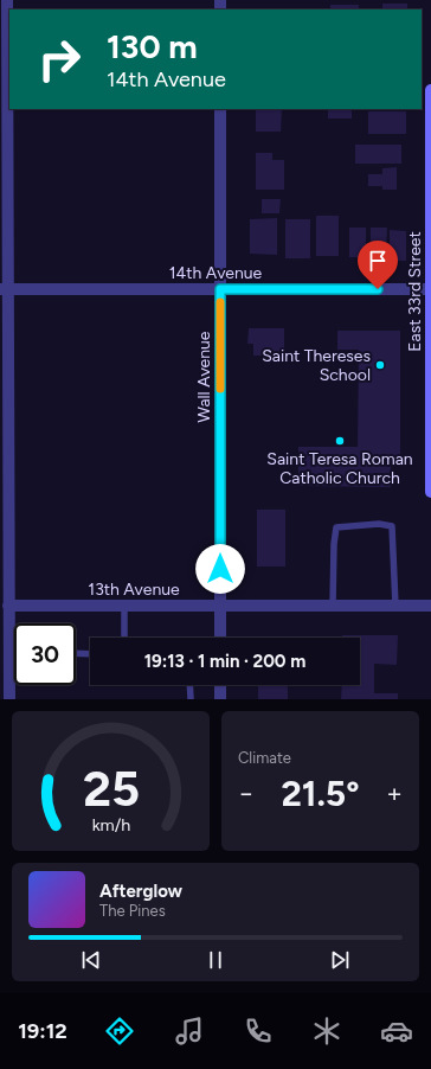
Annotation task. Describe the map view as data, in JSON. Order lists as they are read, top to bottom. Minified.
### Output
{"streets":{"main road":["East 33rd Street"],"street":["14th Avenue","Wall Avenue","13th Avenue"]},"crossings":[["14th Avenue","East 33rd Street"],["14th Avenue","Wall Avenue"],["Wall Avenue","13th Avenue"]],"places":["Saint Thereses School","Saint Teresa Roman Catholic Church"],"page":{"turn":["130 m","14th Avenue"],"limit":"30","trip":"19:13 · 1 min · 200 m","tile":"Climate","heat":["−","21.5°","+"],"song":["Afterglow","The Pines"],"tabs":"19:12","gauge":["25","km/h"]}}
